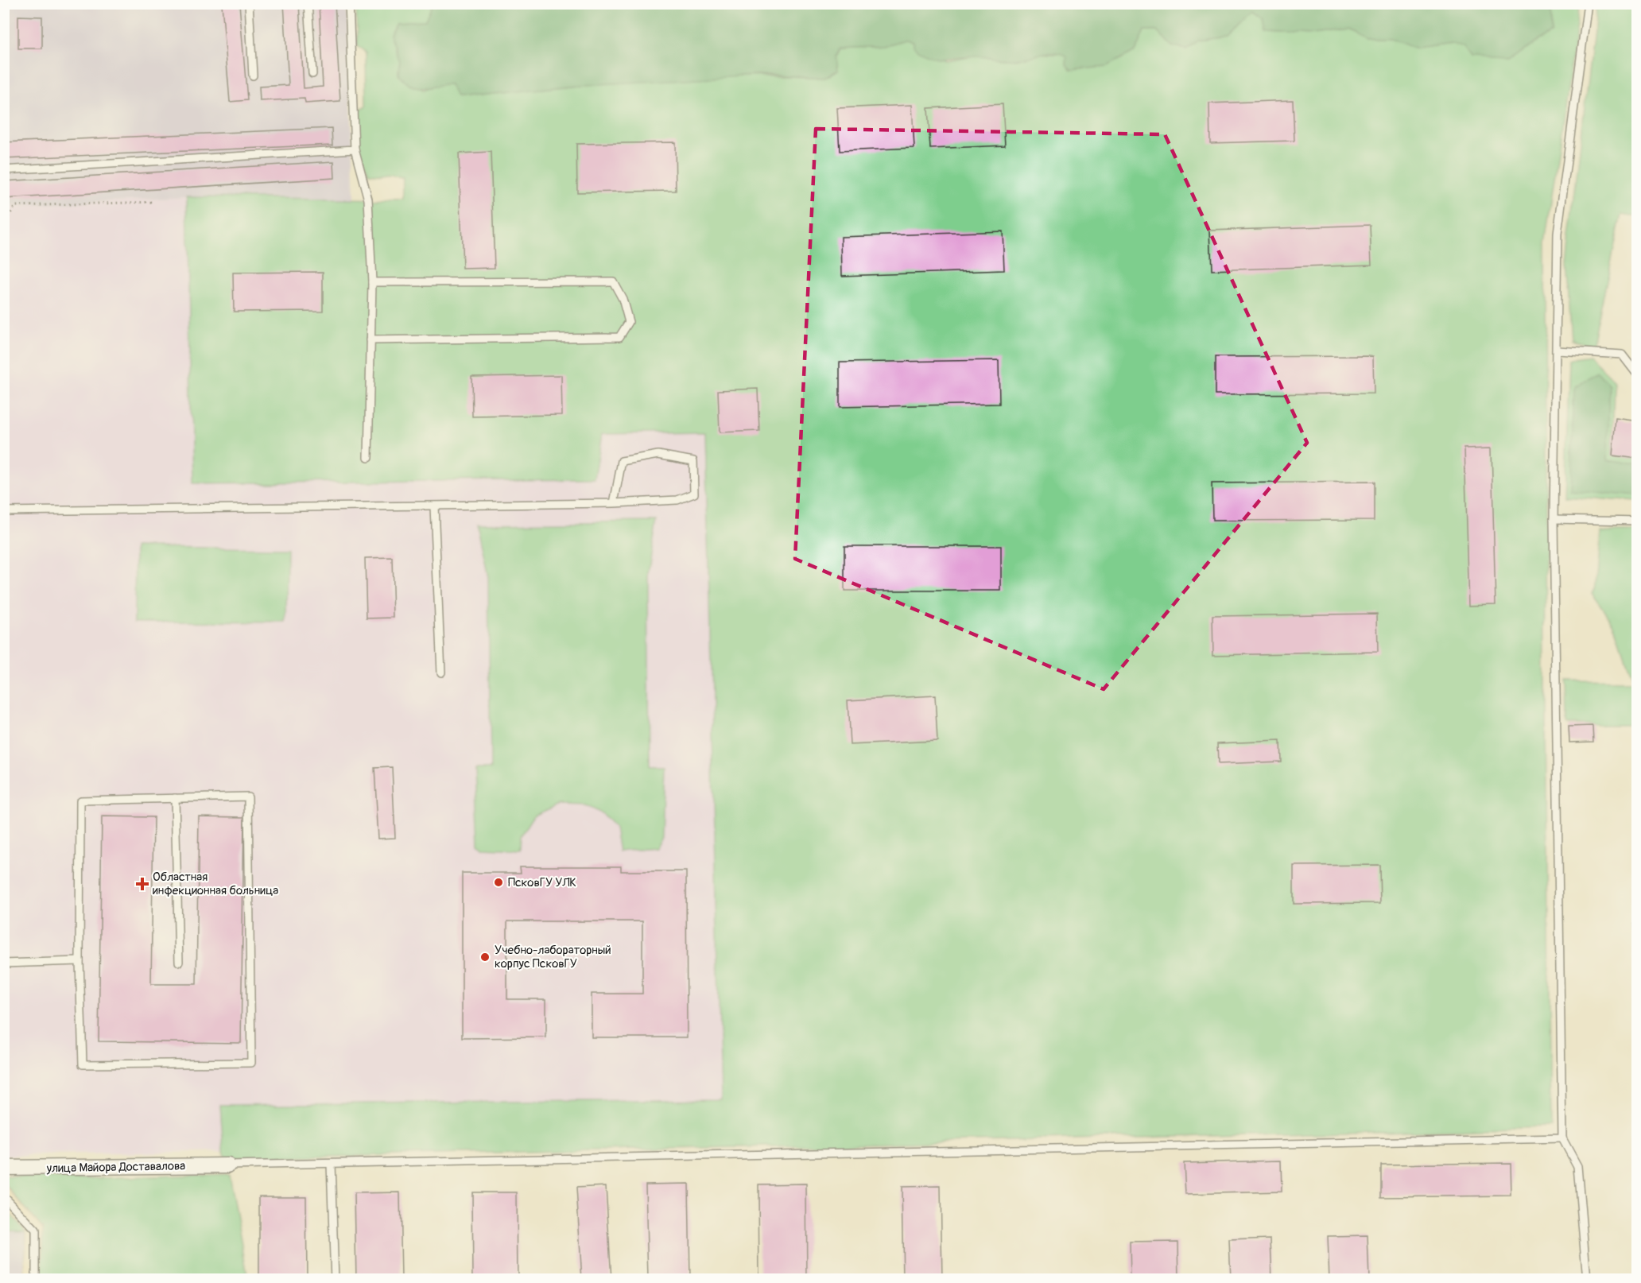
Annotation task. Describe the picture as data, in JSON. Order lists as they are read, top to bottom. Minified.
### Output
{"streets":{"street":["улица Майора Доставалова"]},"places":{"other":["ПсковГУ УЛК","Учебно-лабораторный корпус ПсковГУ"],"health":["Областная инфекционная больница"]}}
